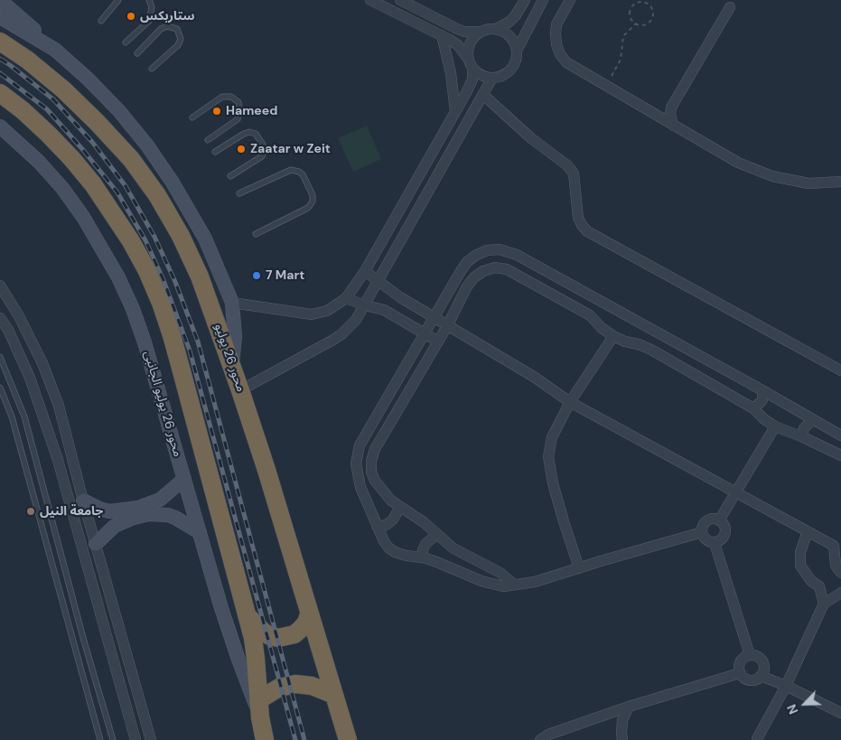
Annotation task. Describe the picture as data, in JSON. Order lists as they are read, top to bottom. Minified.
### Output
{"streets":{"highway":["محور 26 يوليو"],"main road":["محور 26 يوليو الجانبى"]},"places":["ستاربكس","Hameed","Zaatar w Zeit","7 Mart","جامعة النيل"],"north":"bottom left"}
